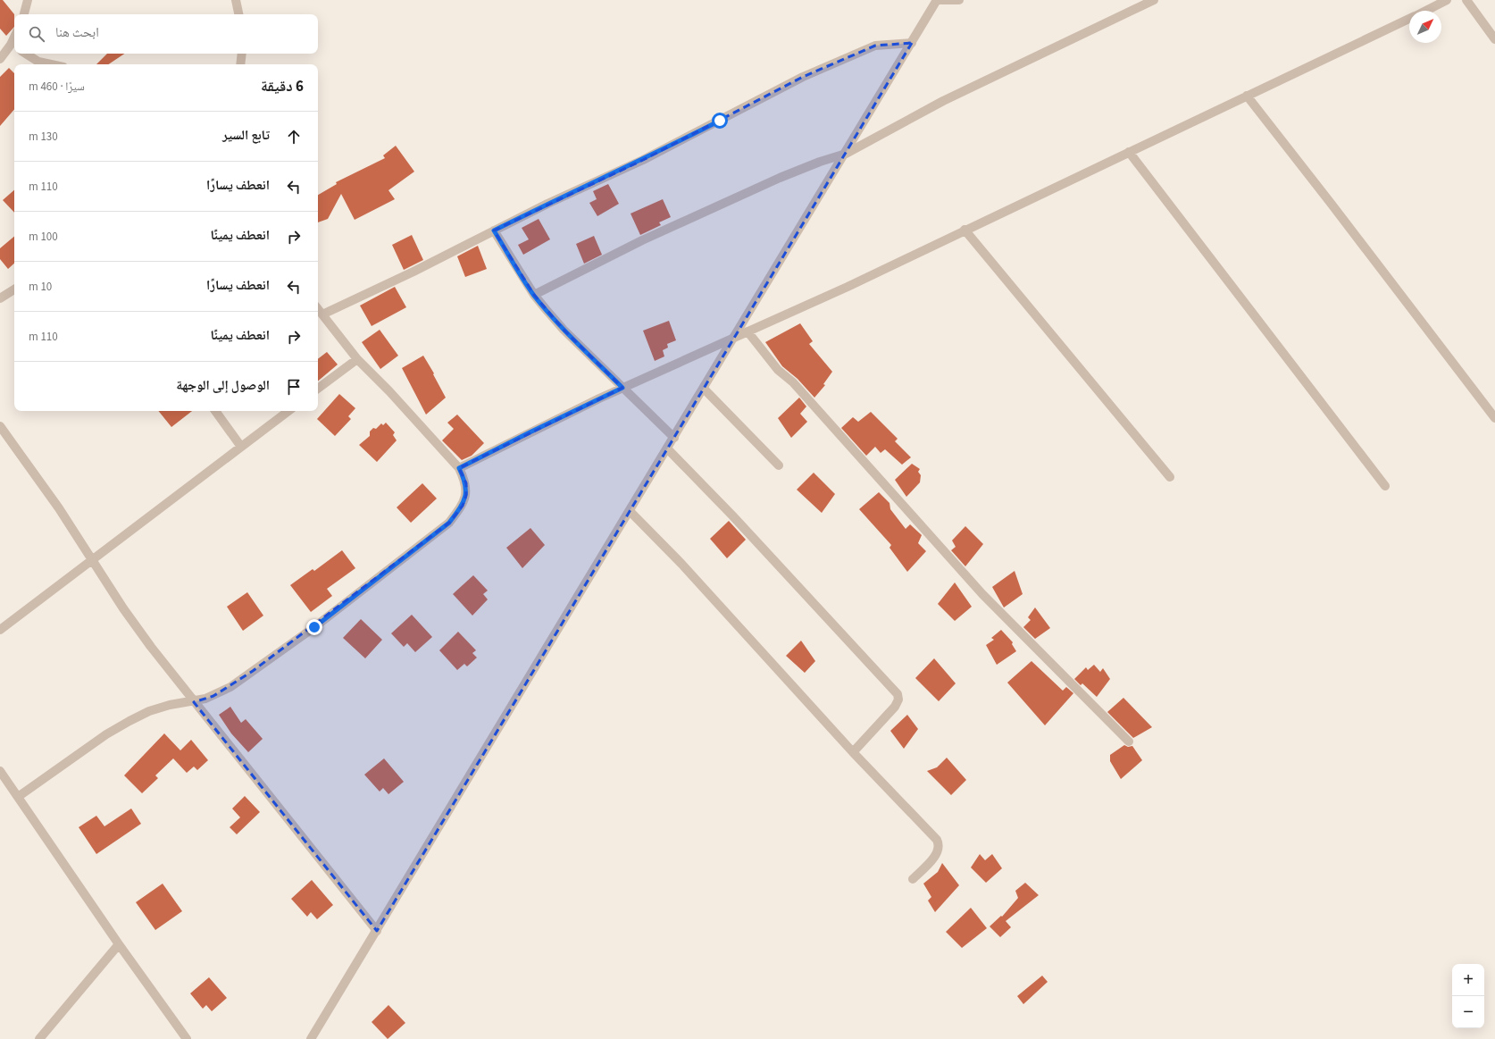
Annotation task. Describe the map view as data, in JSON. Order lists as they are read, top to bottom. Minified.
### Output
{"north":"top right","page":{"search":"ابحث هنا","heading":["6 دقيقة","سيرًا · 460 m"],"list":[["تابع السير","130 m"],["انعطف يسارًا","110 m"],["انعطف يمينًا","100 m"],["انعطف يسارًا","10 m"],["انعطف يمينًا","110 m"],"الوصول إلى الوجهة"],"map_buttons":["+","−"]}}
